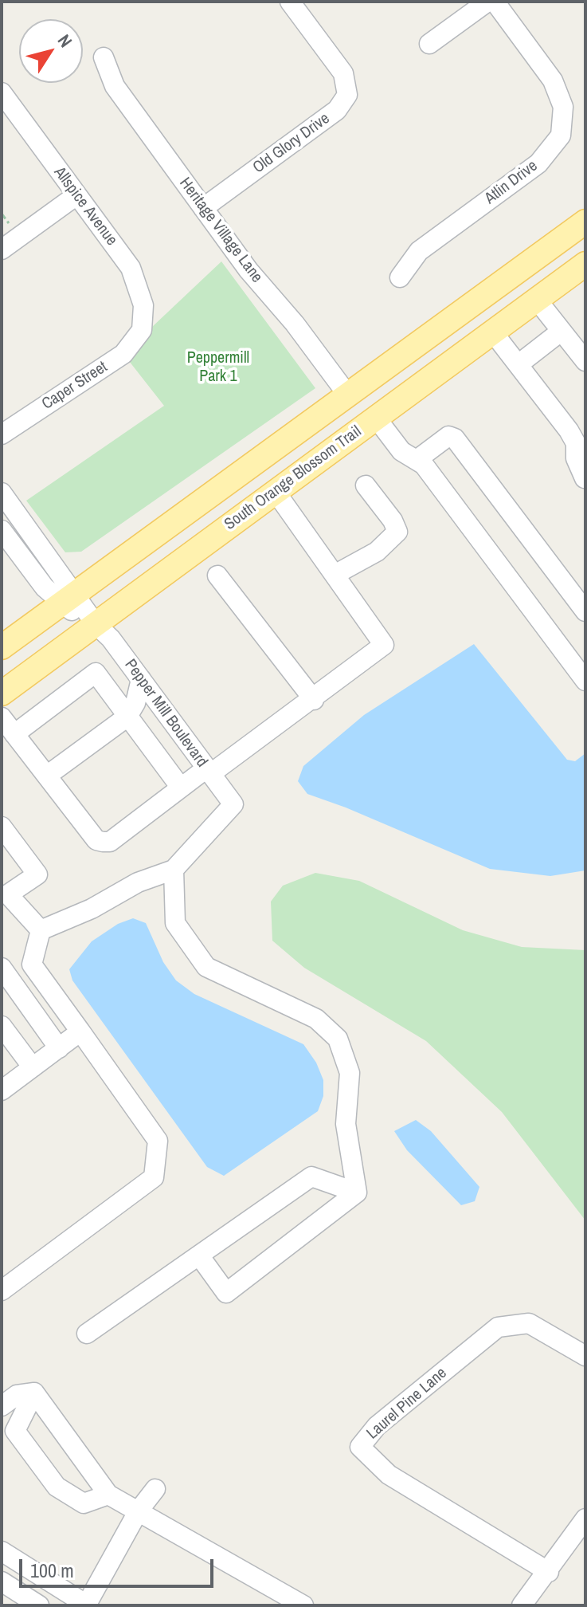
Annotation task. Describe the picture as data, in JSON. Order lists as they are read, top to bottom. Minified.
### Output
{"streets":{"main road":["South Orange Blossom Trail"],"street":["Old Glory Drive","Atlin Drive","Allspice Avenue","Heritage Village Lane","Caper Street","Pepper Mill Boulevard","Laurel Pine Lane"]},"crossings":[["Old Glory Drive","Heritage Village Lane"],["Allspice Avenue","Caper Street"],["South Orange Blossom Trail","Pepper Mill Boulevard"]],"parks":["Peppermill Park 1"],"scale_bar":"100 m","north":"top right"}
